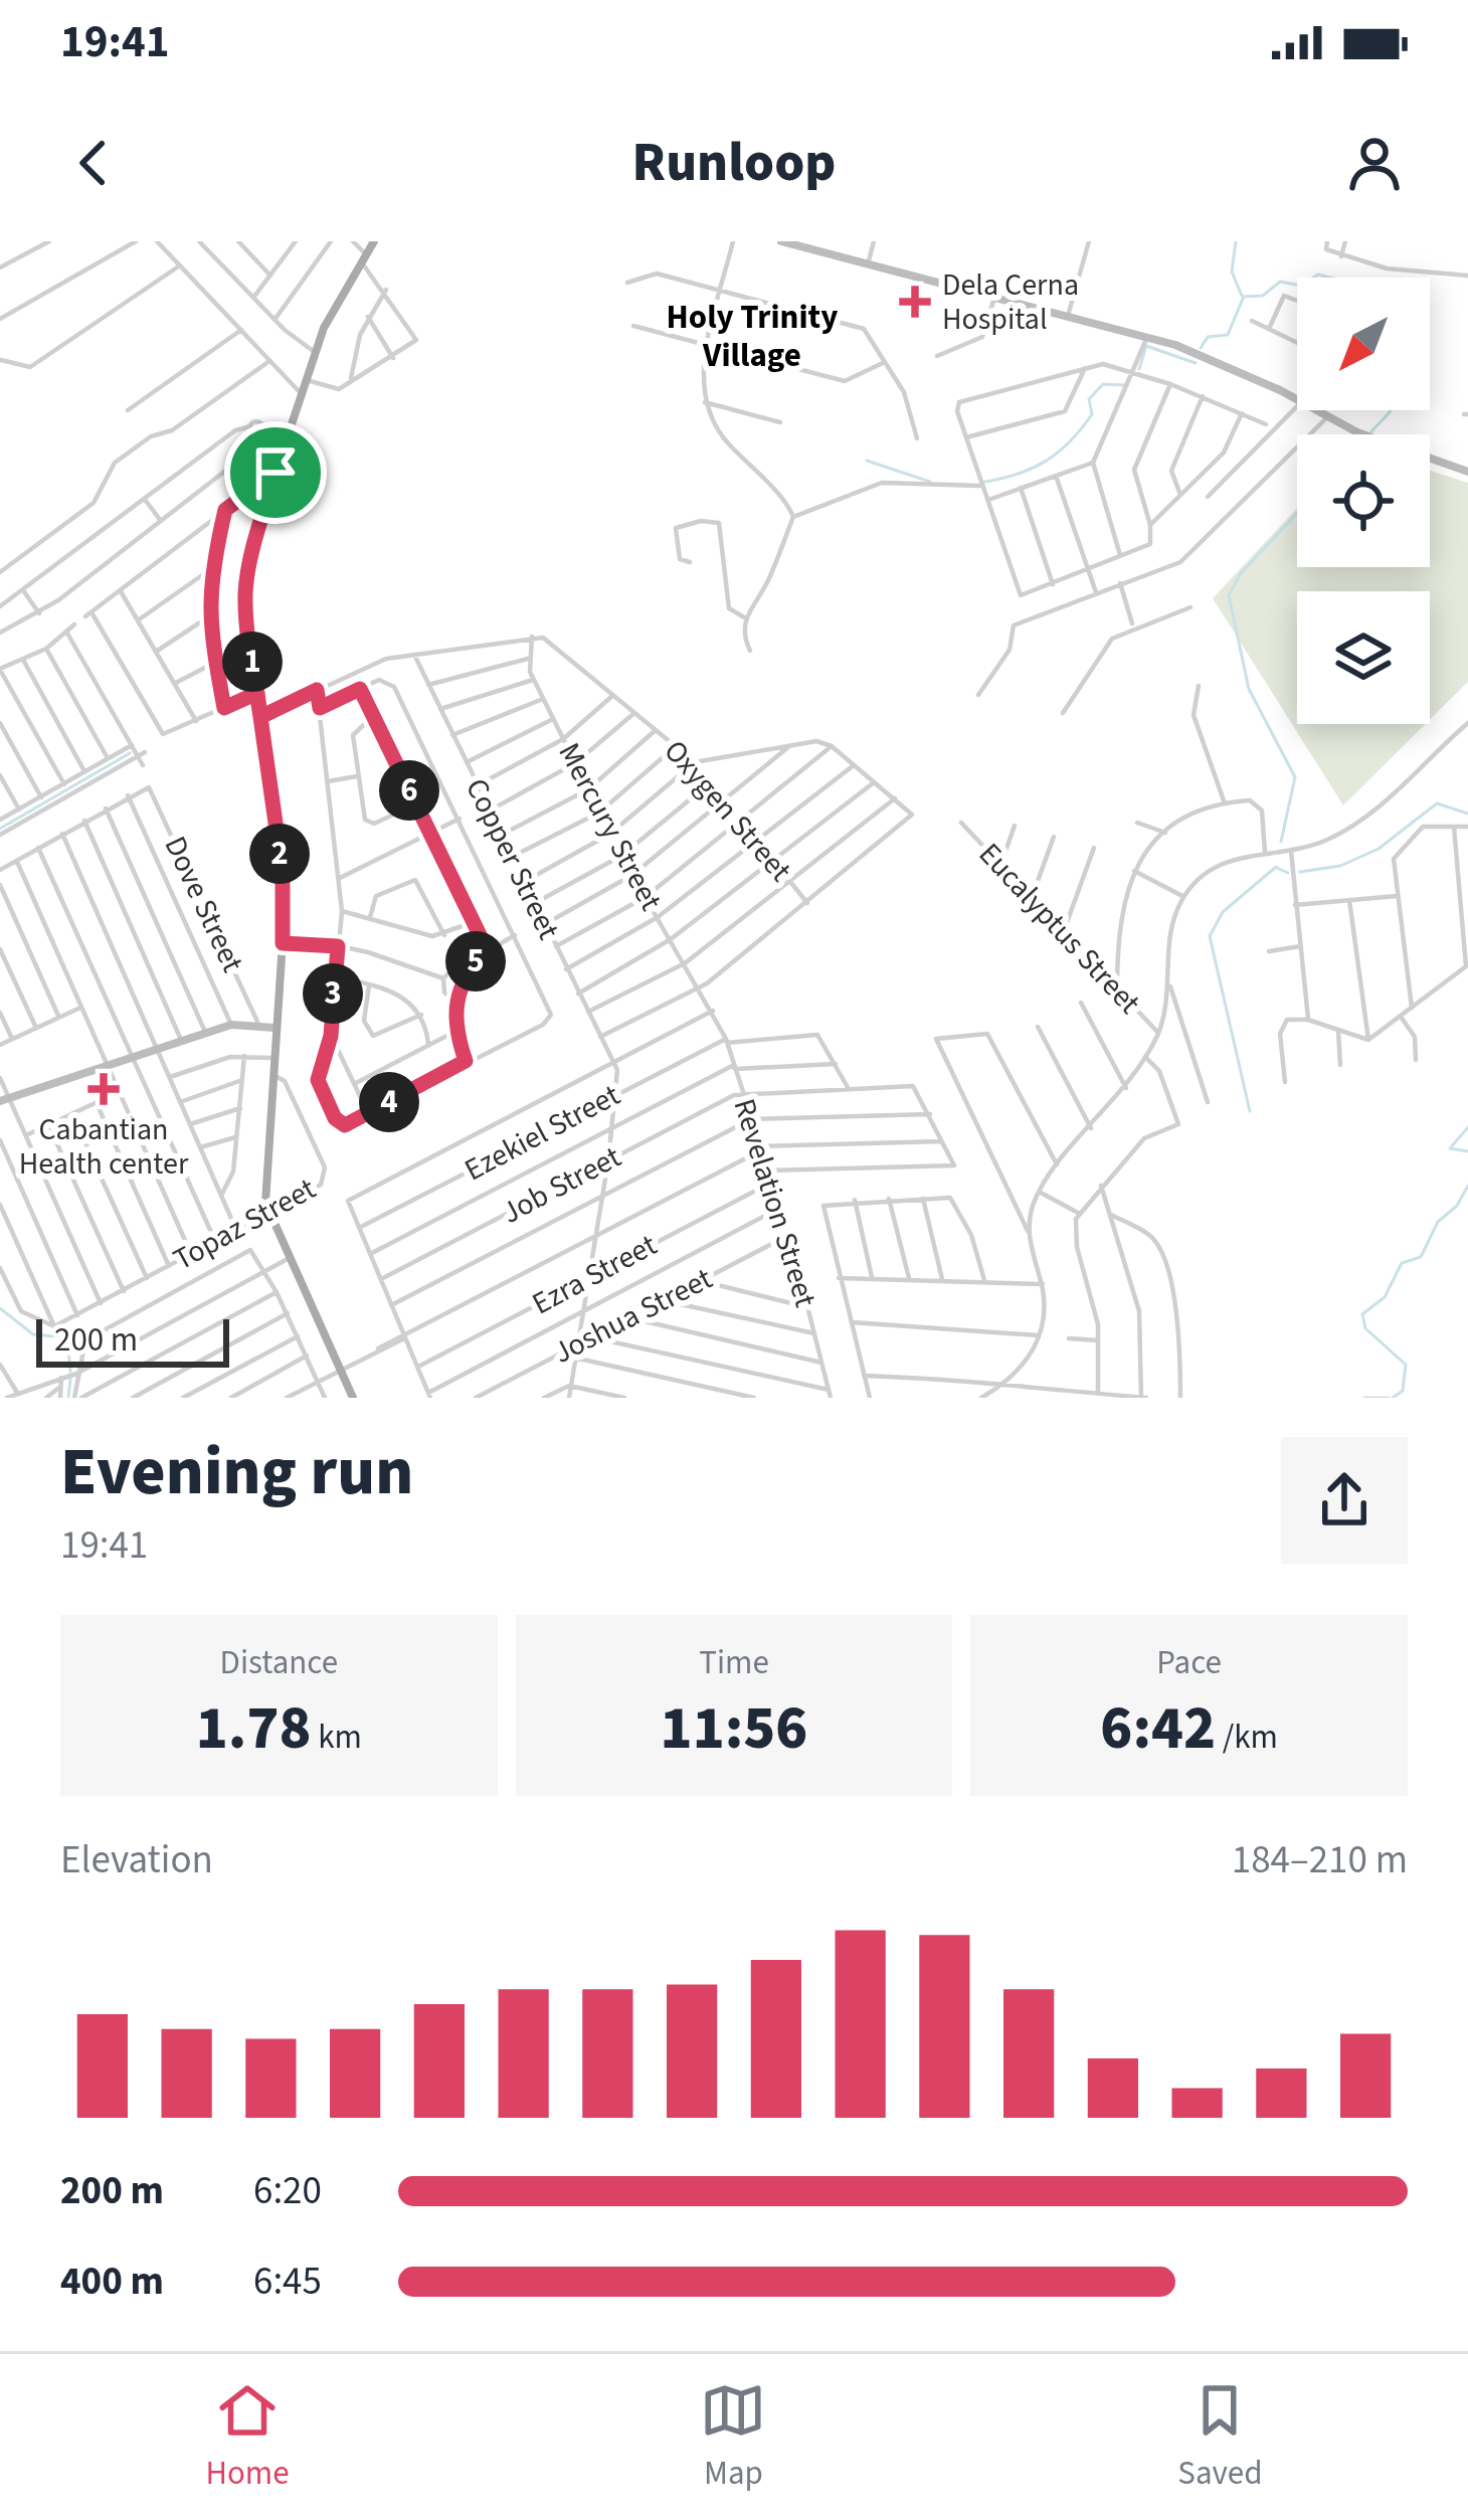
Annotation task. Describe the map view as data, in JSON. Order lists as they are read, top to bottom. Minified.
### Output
{"streets":{"street":["Oxygen Street","Mercury Street","Copper Street","Dove Street","Eucalyptus Street","Ezekiel Street","Job Street","Revelation Street","Topaz Street","Ezra Street","Joshua Street"]},"crossings":[["Oxygen Street","Mercury Street"],["Mercury Street","Revelation Street"],["Ezekiel Street","Revelation Street"],["Job Street","Revelation Street"],["Revelation Street","Ezra Street"],["Revelation Street","Joshua Street"]],"districts":["Holy Trinity Village"],"places":{"health":["Dela Cerna Hospital","Cabantian Health center"]},"scale_bar":"200 m","north":"bottom left","page":{"status":"19:41","header":"Runloop","pins":["1","6","2","5","3","4"],"scale":"200 m","heading":["Evening run","19:41"],"stats":[["Distance","1.78 km"],["Time","11:56"],["Pace","6:42 /km"]],"chart":["Elevation","184–210 m"],"list":[{"name":"200 m","note":"6:20"},{"name":"400 m","note":"6:45"}],"tabs":["Home","Map","Saved"]}}
